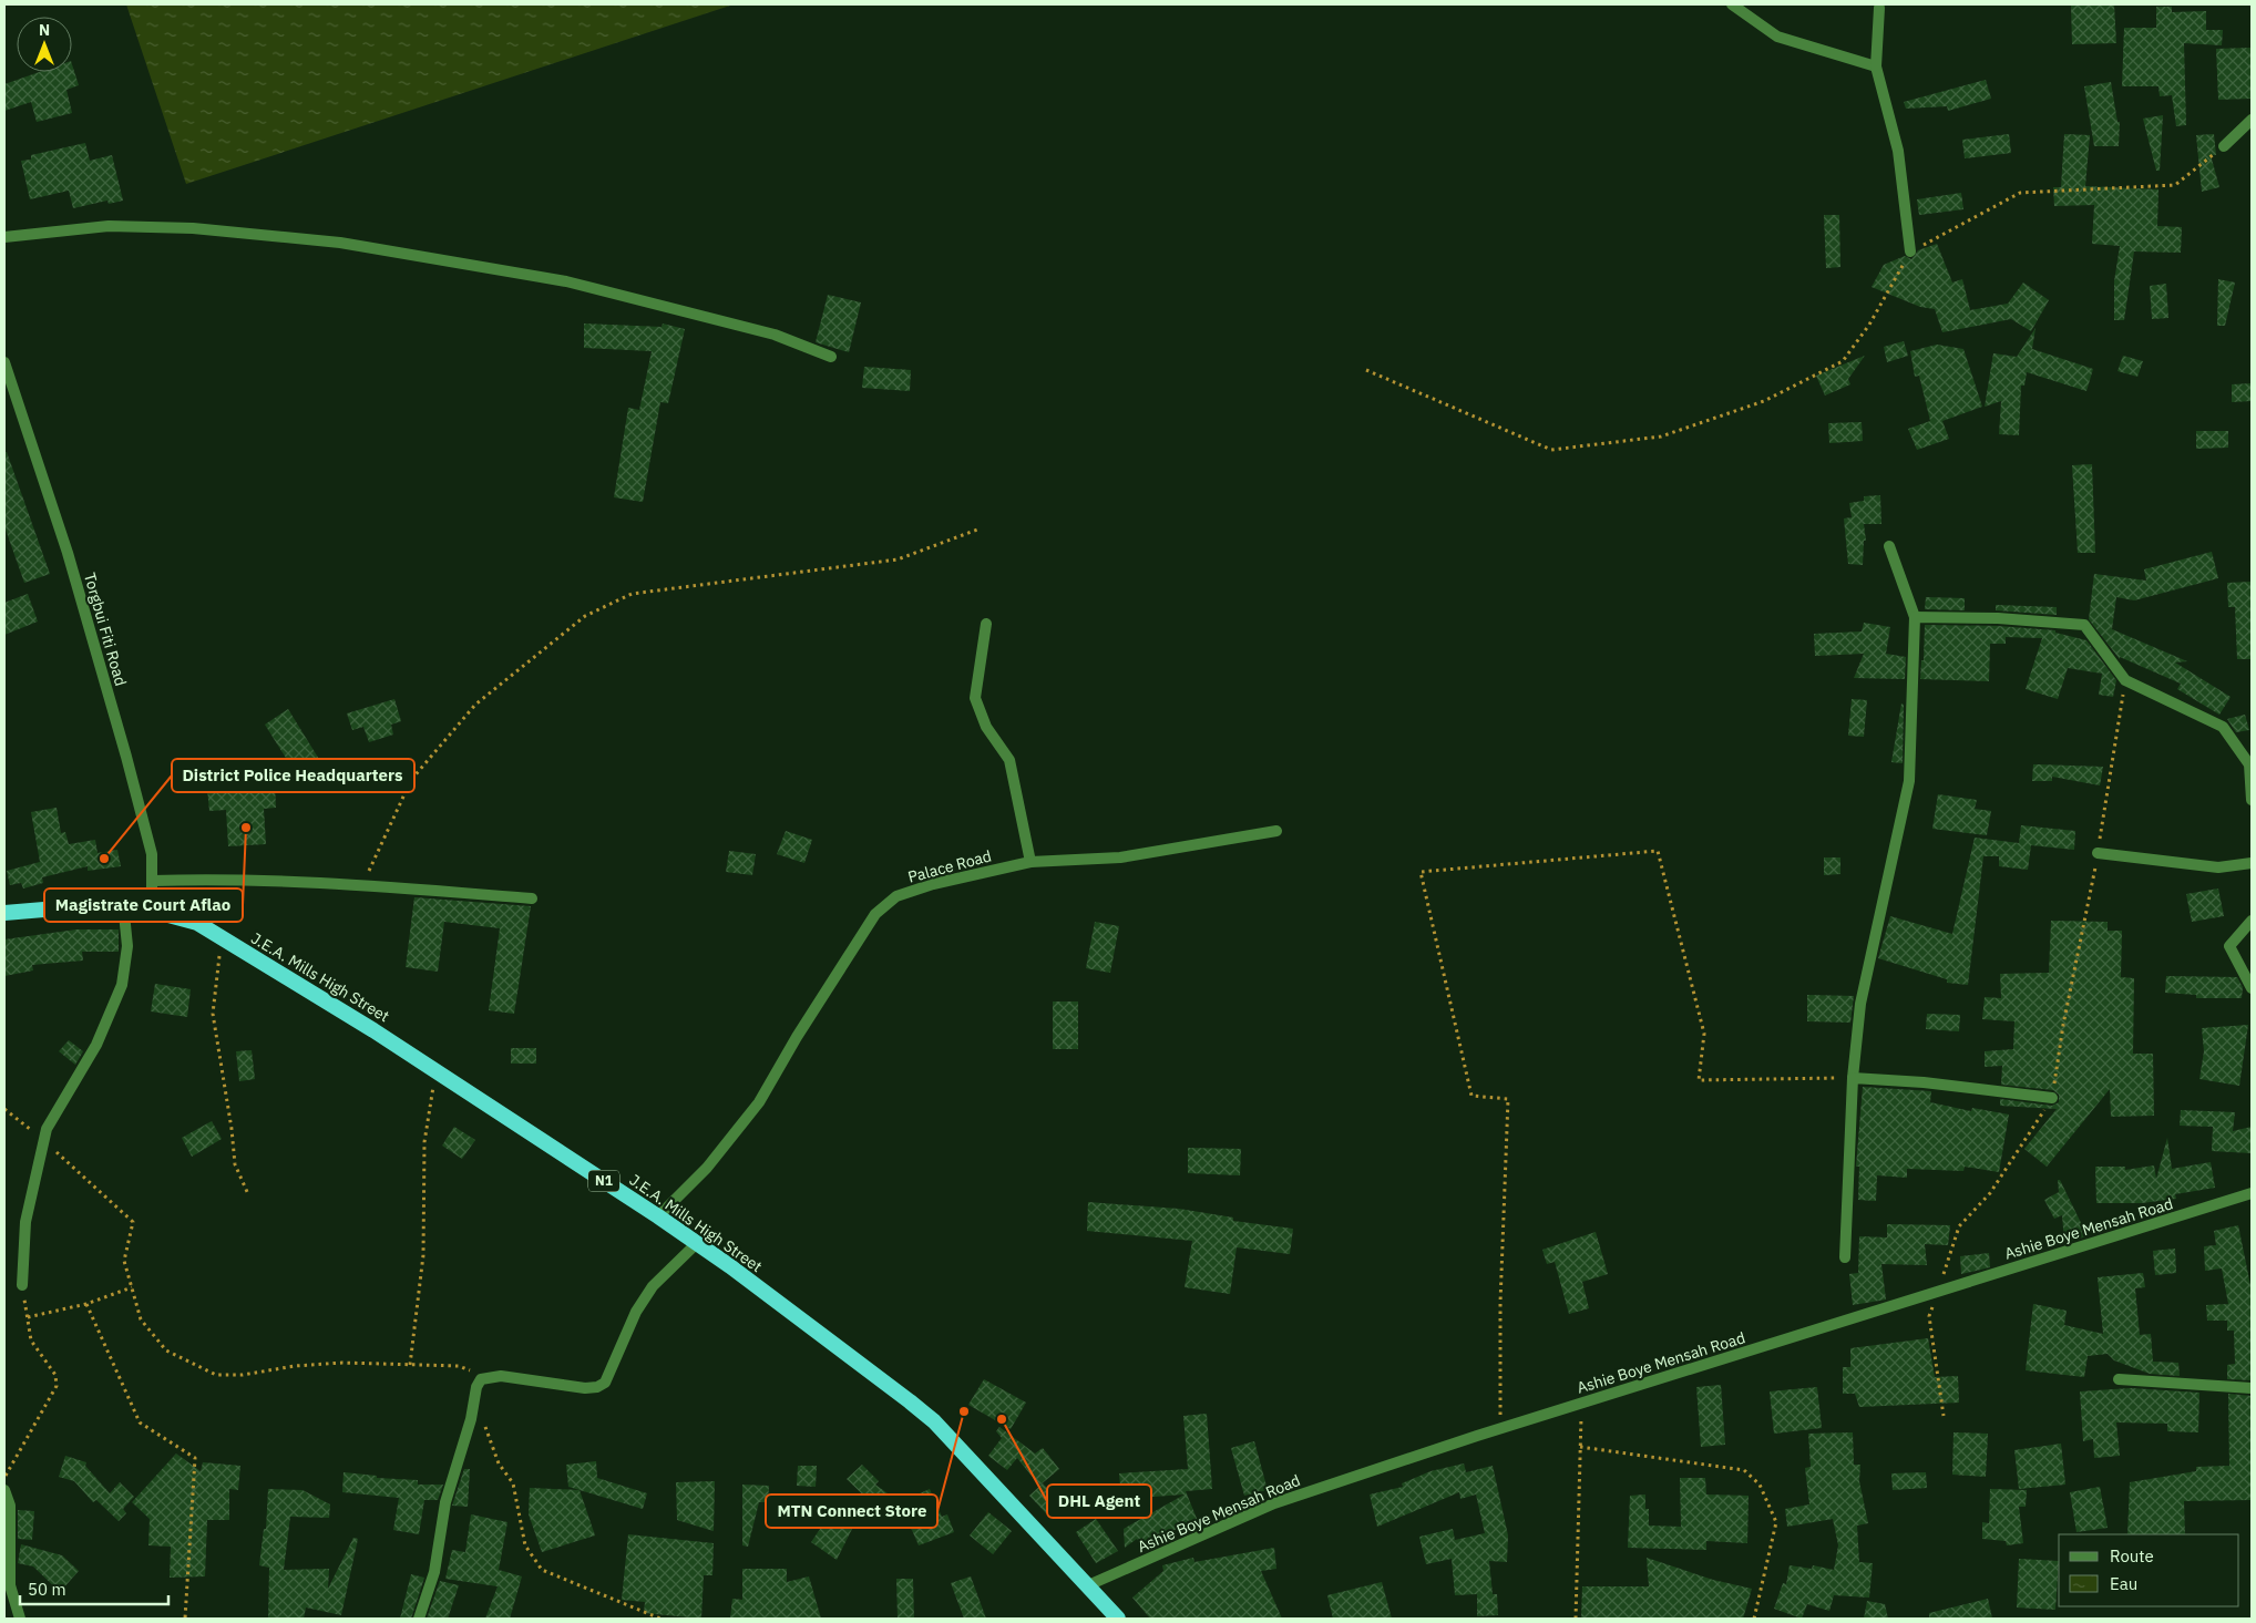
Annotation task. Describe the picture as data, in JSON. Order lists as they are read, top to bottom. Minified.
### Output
{"streets":{"highway":["J.E.A. Mills High Street","N1"],"street":["Torgbui Fiti Road","Palace Road","Ashie Boye Mensah Road"]},"crossings":[["Torgbui Fiti Road","J.E.A. Mills High Street"],["Palace Road","J.E.A. Mills High Street"],["J.E.A. Mills High Street","Ashie Boye Mensah Road"]],"places":["Magistrate Court Aflao","District Police Headquarters","MTN Connect Store","DHL Agent"],"legend":["Route","Eau"],"scale_bar":"50 m","north":"top"}
